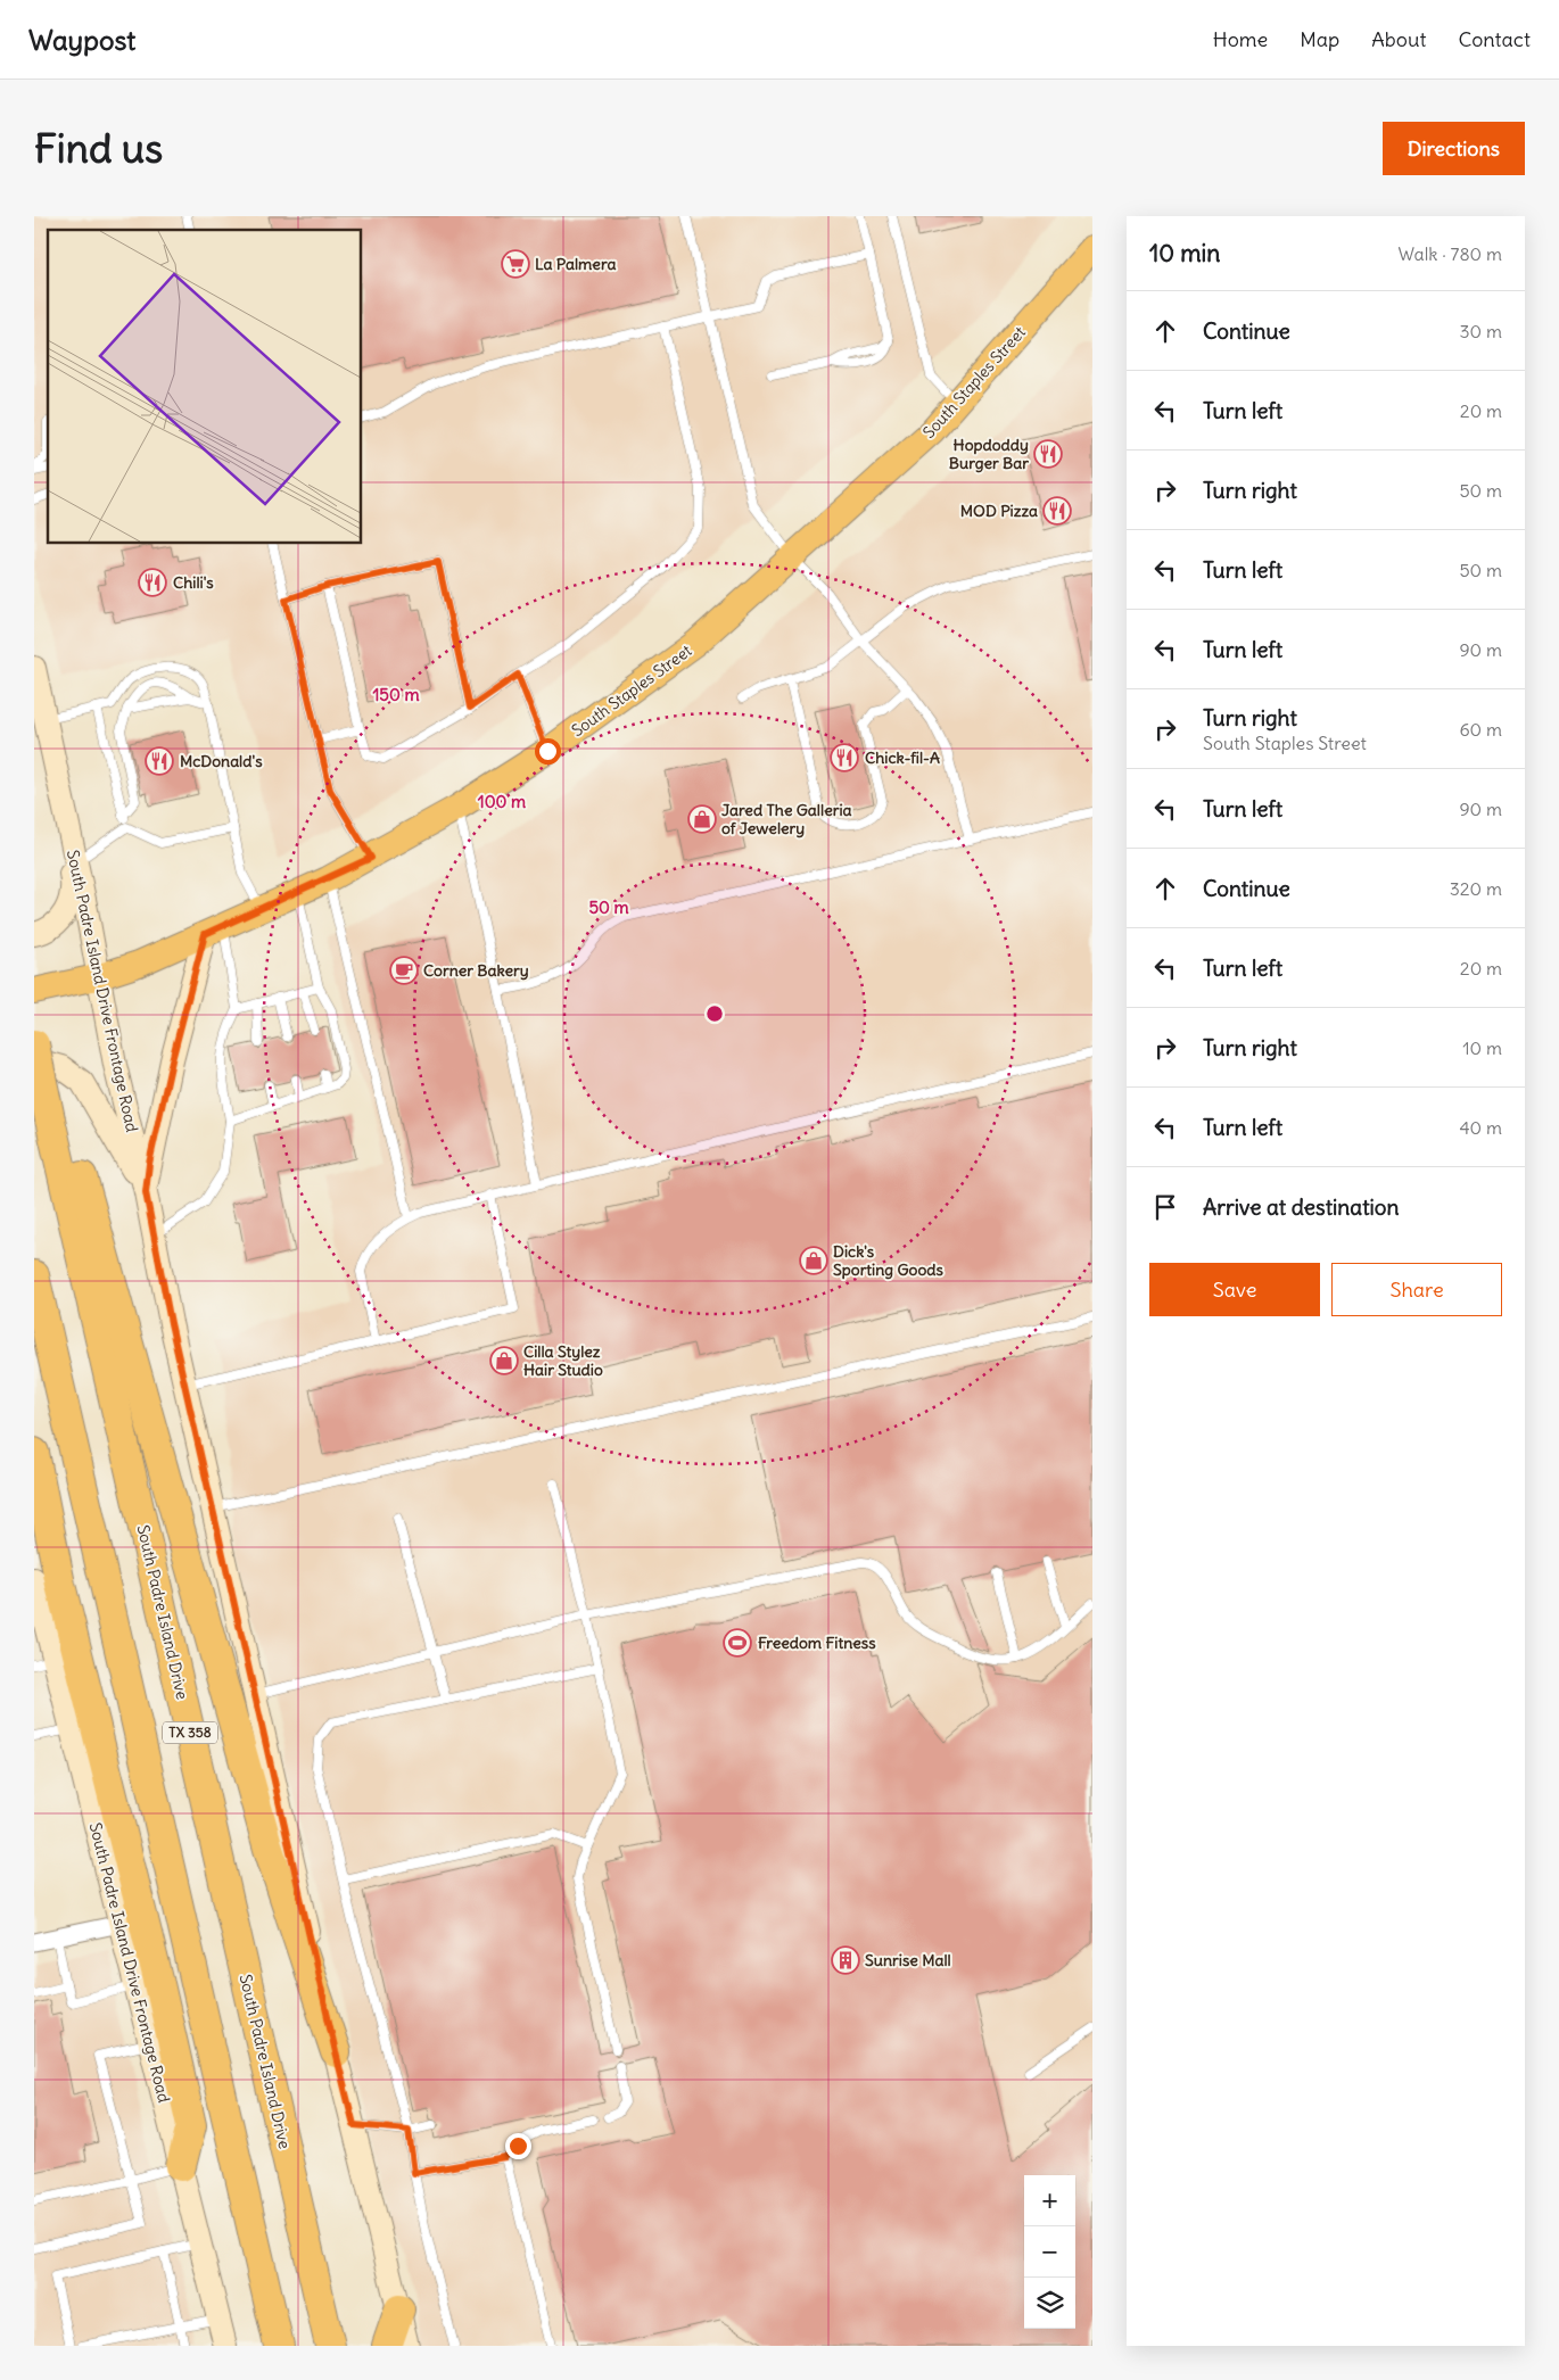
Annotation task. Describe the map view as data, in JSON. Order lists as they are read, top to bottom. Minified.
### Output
{"streets":{"highway":["South Padre Island Drive","TX 358"],"main road":["South Staples Street","South Padre Island Drive Frontage Road"]},"crossings":[["South Staples Street","South Padre Island Drive Frontage Road"]],"places":{"supermarket":["La Palmera"],"restaurant":["Hopdoddy Burger Bar","MOD Pizza","Chili's","Chick-fil-A","McDonald's"],"shop":["Jared The Galleria of Jewelery","Dick's Sporting Goods","Cilla Stylez Hair Studio"],"cafe":["Corner Bakery"],"sports":["Freedom Fitness"],"building":["Sunrise Mall"]},"page":{"header":"Waypost","nav":["Home","Map","About","Contact"],"buttons":["Directions",["Save","Share"]],"title":"Find us","heading":["10 min","Walk · 780 m"],"list":[["Continue","30 m"],["Turn left","20 m"],["Turn right","50 m"],["Turn left","50 m"],["Turn left","90 m"],["Turn right","South Staples Street","60 m"],["Turn left","90 m"],["Continue","320 m"],["Turn left","20 m"],["Turn right","10 m"],["Turn left","40 m"],"Arrive at destination"],"map_buttons":["+","−"]},"rings":["150 m","100 m","50 m"]}
